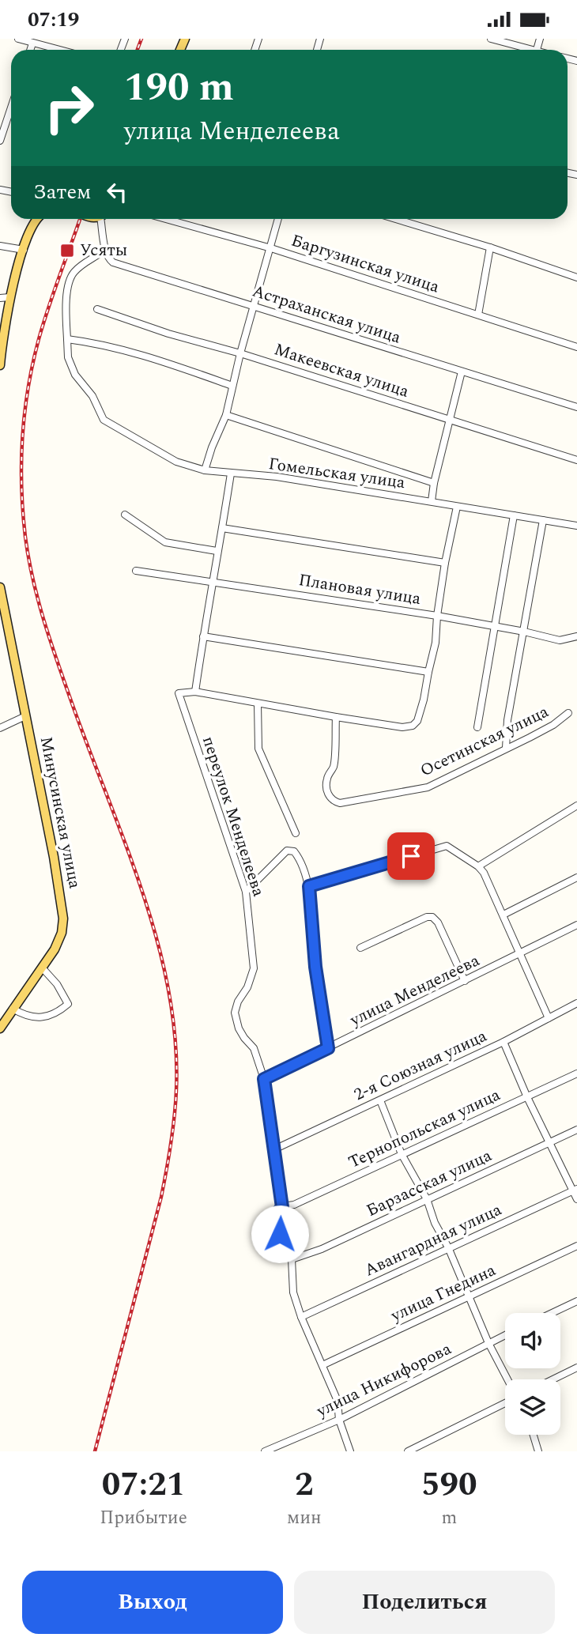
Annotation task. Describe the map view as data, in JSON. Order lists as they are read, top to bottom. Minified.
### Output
{"streets":{"main road":["Минусинская улица"],"street":["Баргузинская улица","Астраханская улица","Макеевская улица","Гомельская улица","Плановая улица","Осетинская улица","переулок Менделеева","улица Менделеева","2-я Союзная улица","Тернопольская улица","Барзасская улица","Авангардная улица","улица Гнедина","улица Никифорова"]},"crossings":[["переулок Менделеева","улица Менделеева"],["переулок Менделеева","2-я Союзная улица"],["переулок Менделеева","Тернопольская улица"],["переулок Менделеева","Барзасская улица"],["переулок Менделеева","Авангардная улица"],["переулок Менделеева","улица Гнедина"],["переулок Менделеева","улица Никифорова"]],"places":{"transit":["Усяты"]},"page":{"status":"07:19","turn":["190 m","улица Менделеева"],"then":"Затем","eta":["07:21","Прибытие","2","мин","590","m"],"buttons":["Выход","Поделиться"]}}
